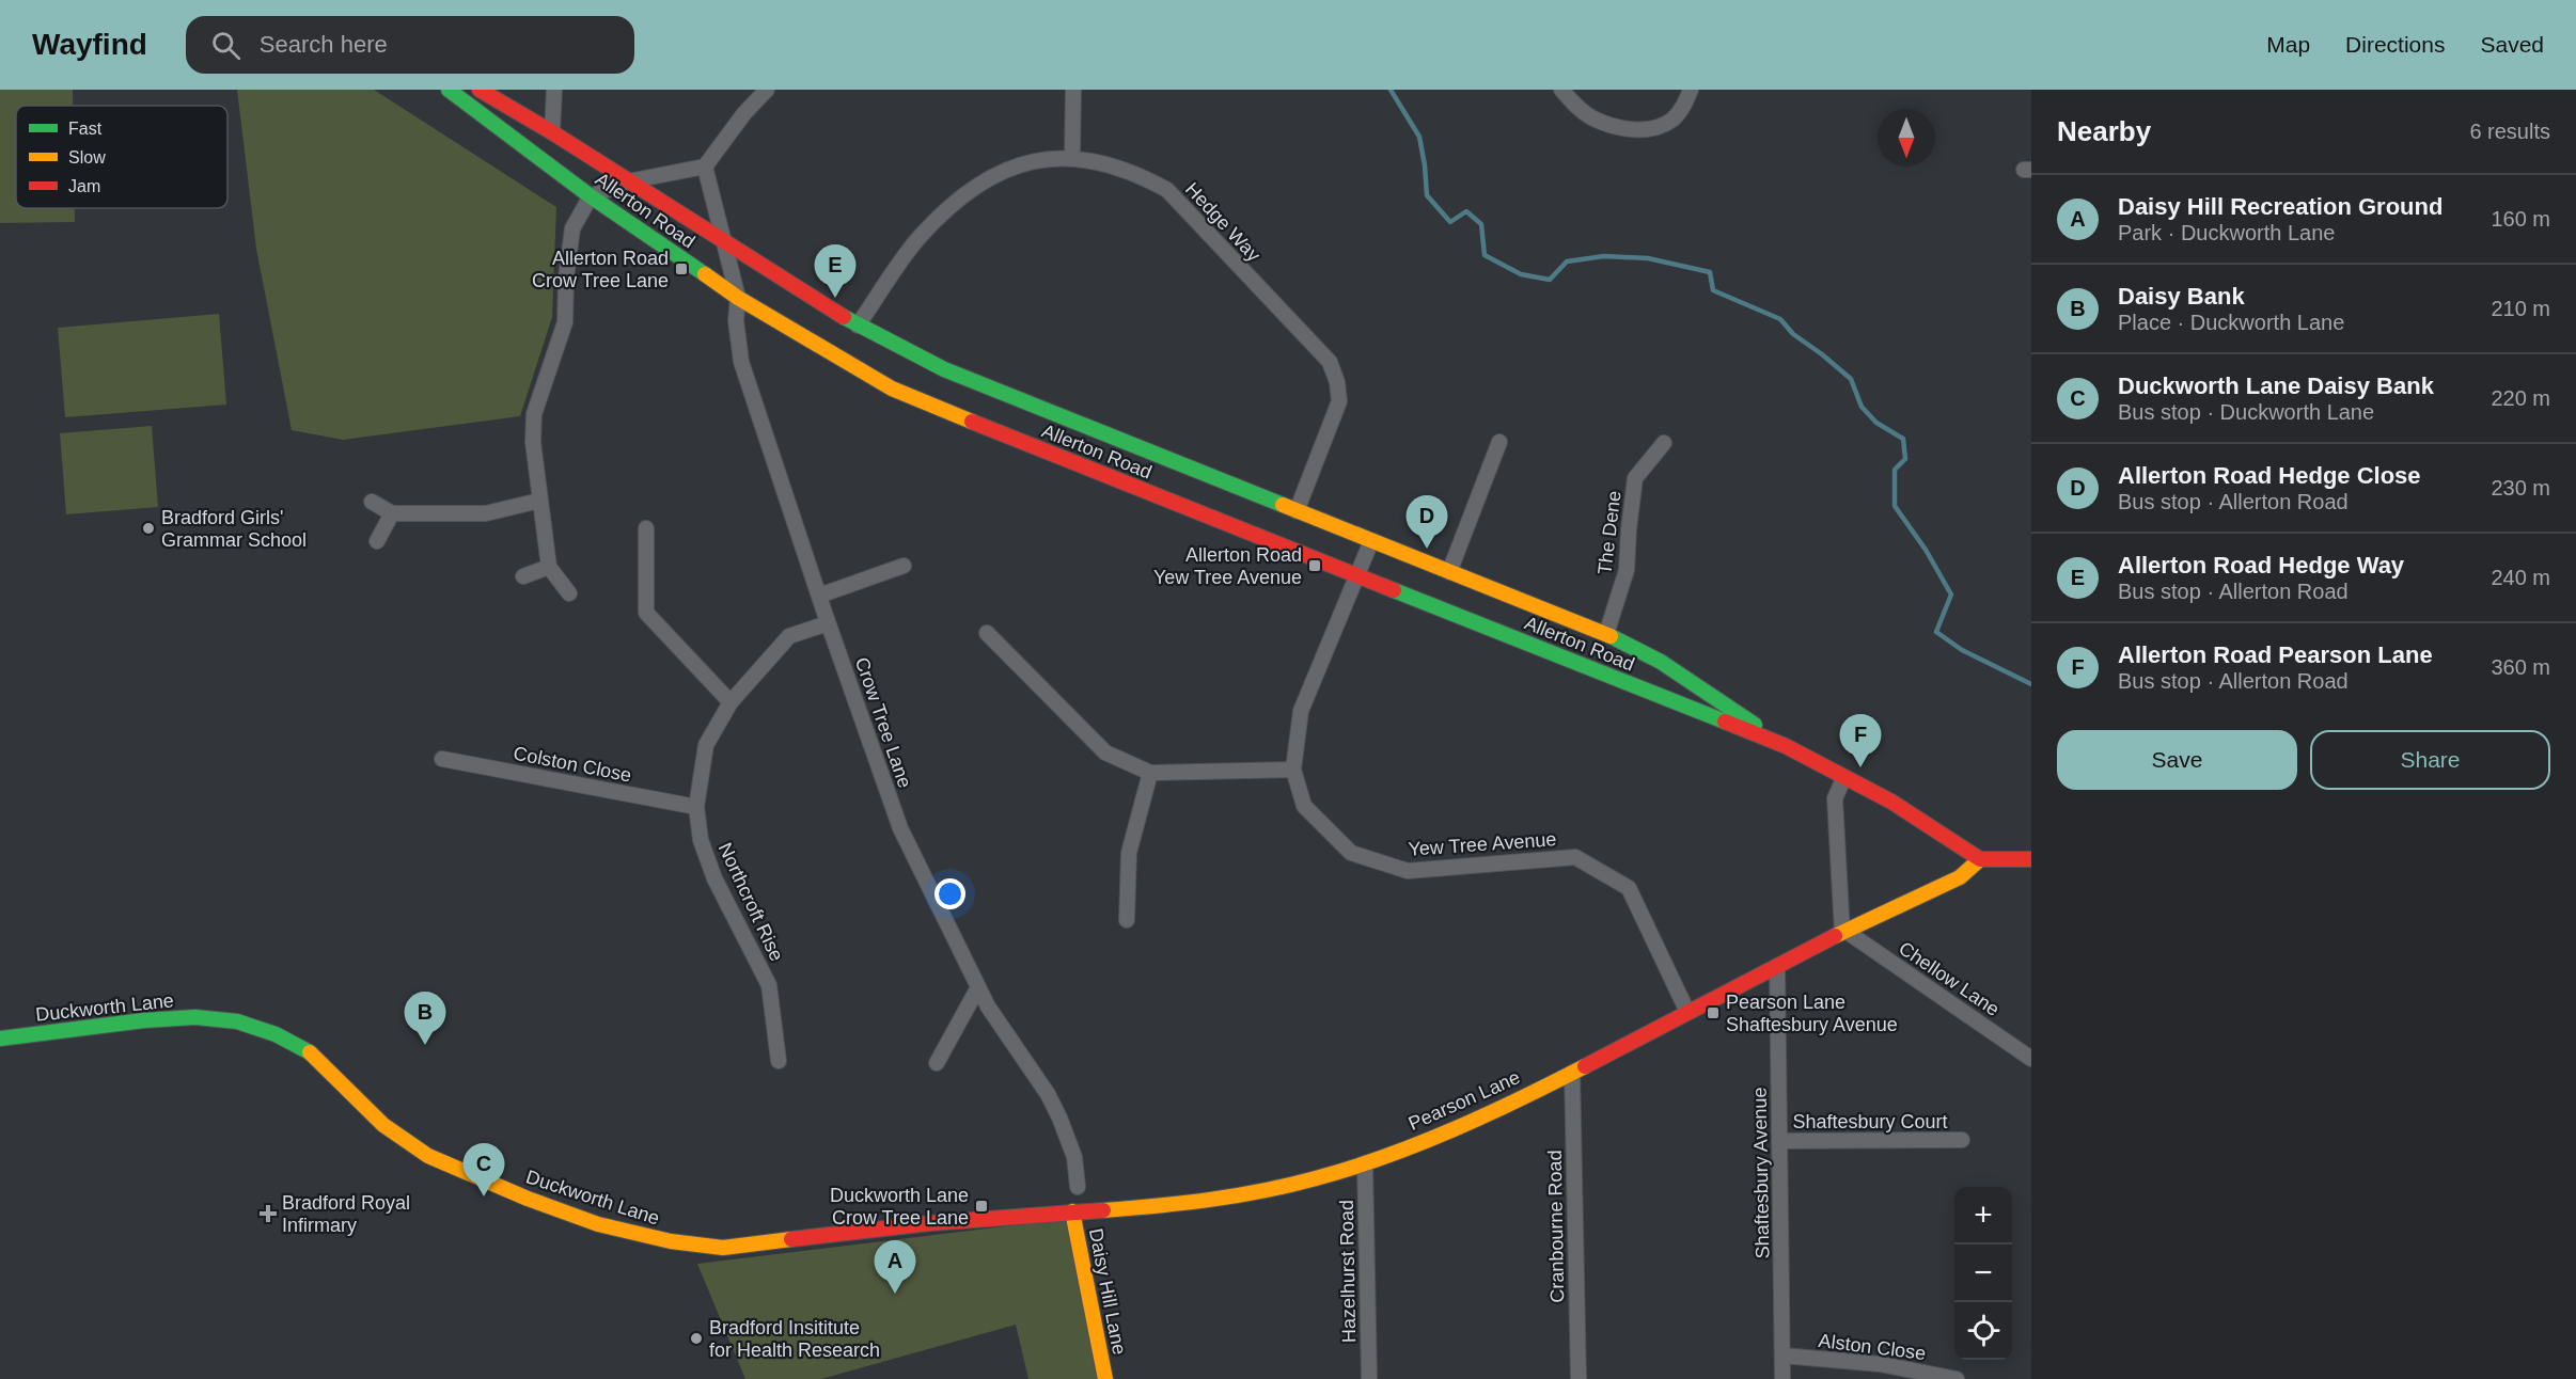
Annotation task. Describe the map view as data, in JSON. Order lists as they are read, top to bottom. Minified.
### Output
{"streets":{"street":["Allerton Road","Hedge Way","The Dene","Crow Tree Lane","Colston Close","Yew Tree Avenue","Northcroft Rise","Chellow Lane","Duckworth Lane","Pearson Lane","Shaftesbury Court","Shaftesbury Avenue","Cranbourne Road","Hazelhurst Road","Daisy Hill Lane","Alston Close"]},"crossings":[["Allerton Road","Hedge Way"],["Allerton Road","The Dene"],["Allerton Road","Crow Tree Lane"],["Allerton Road","Yew Tree Avenue"],["Allerton Road","Pearson Lane"],["Crow Tree Lane","Northcroft Rise"],["Colston Close","Northcroft Rise"],["Yew Tree Avenue","Pearson Lane"],["Chellow Lane","Pearson Lane"],["Duckworth Lane","Pearson Lane"],["Duckworth Lane","Daisy Hill Lane"],["Pearson Lane","Shaftesbury Avenue"],["Pearson Lane","Cranbourne Road"],["Pearson Lane","Hazelhurst Road"],["Pearson Lane","Daisy Hill Lane"],["Shaftesbury Court","Shaftesbury Avenue"],["Shaftesbury Avenue","Alston Close"]],"places":{"transit":["Allerton Road Crow Tree Lane","Allerton Road Yew Tree Avenue","Pearson Lane Shaftesbury Avenue","Duckworth Lane Crow Tree Lane"],"other":["Bradford Girls' Grammar School","Bradford Insititute for Health Research"],"health":["Bradford Royal Infirmary"]},"legend":["Fast","Slow","Jam"],"north":"bottom","page":{"header":"Wayfind","search":"Search here","nav":["Map","Directions","Saved"],"heading":["Nearby","6 results"],"list":[{"mark":"A","name":"Daisy Hill Recreation Ground","note":"Park · Duckworth Lane","value":"160 m"},{"mark":"B","name":"Daisy Bank","note":"Place · Duckworth Lane","value":"210 m"},{"mark":"C","name":"Duckworth Lane Daisy Bank","note":"Bus stop · Duckworth Lane","value":"220 m"},{"mark":"D","name":"Allerton Road Hedge Close","note":"Bus stop · Allerton Road","value":"230 m"},{"mark":"E","name":"Allerton Road Hedge Way","note":"Bus stop · Allerton Road","value":"240 m"},{"mark":"F","name":"Allerton Road Pearson Lane","note":"Bus stop · Allerton Road","value":"360 m"}],"pins":["E","D","F","B","C","A"],"buttons":["Save","Share"],"map_buttons":["+","−"]}}
